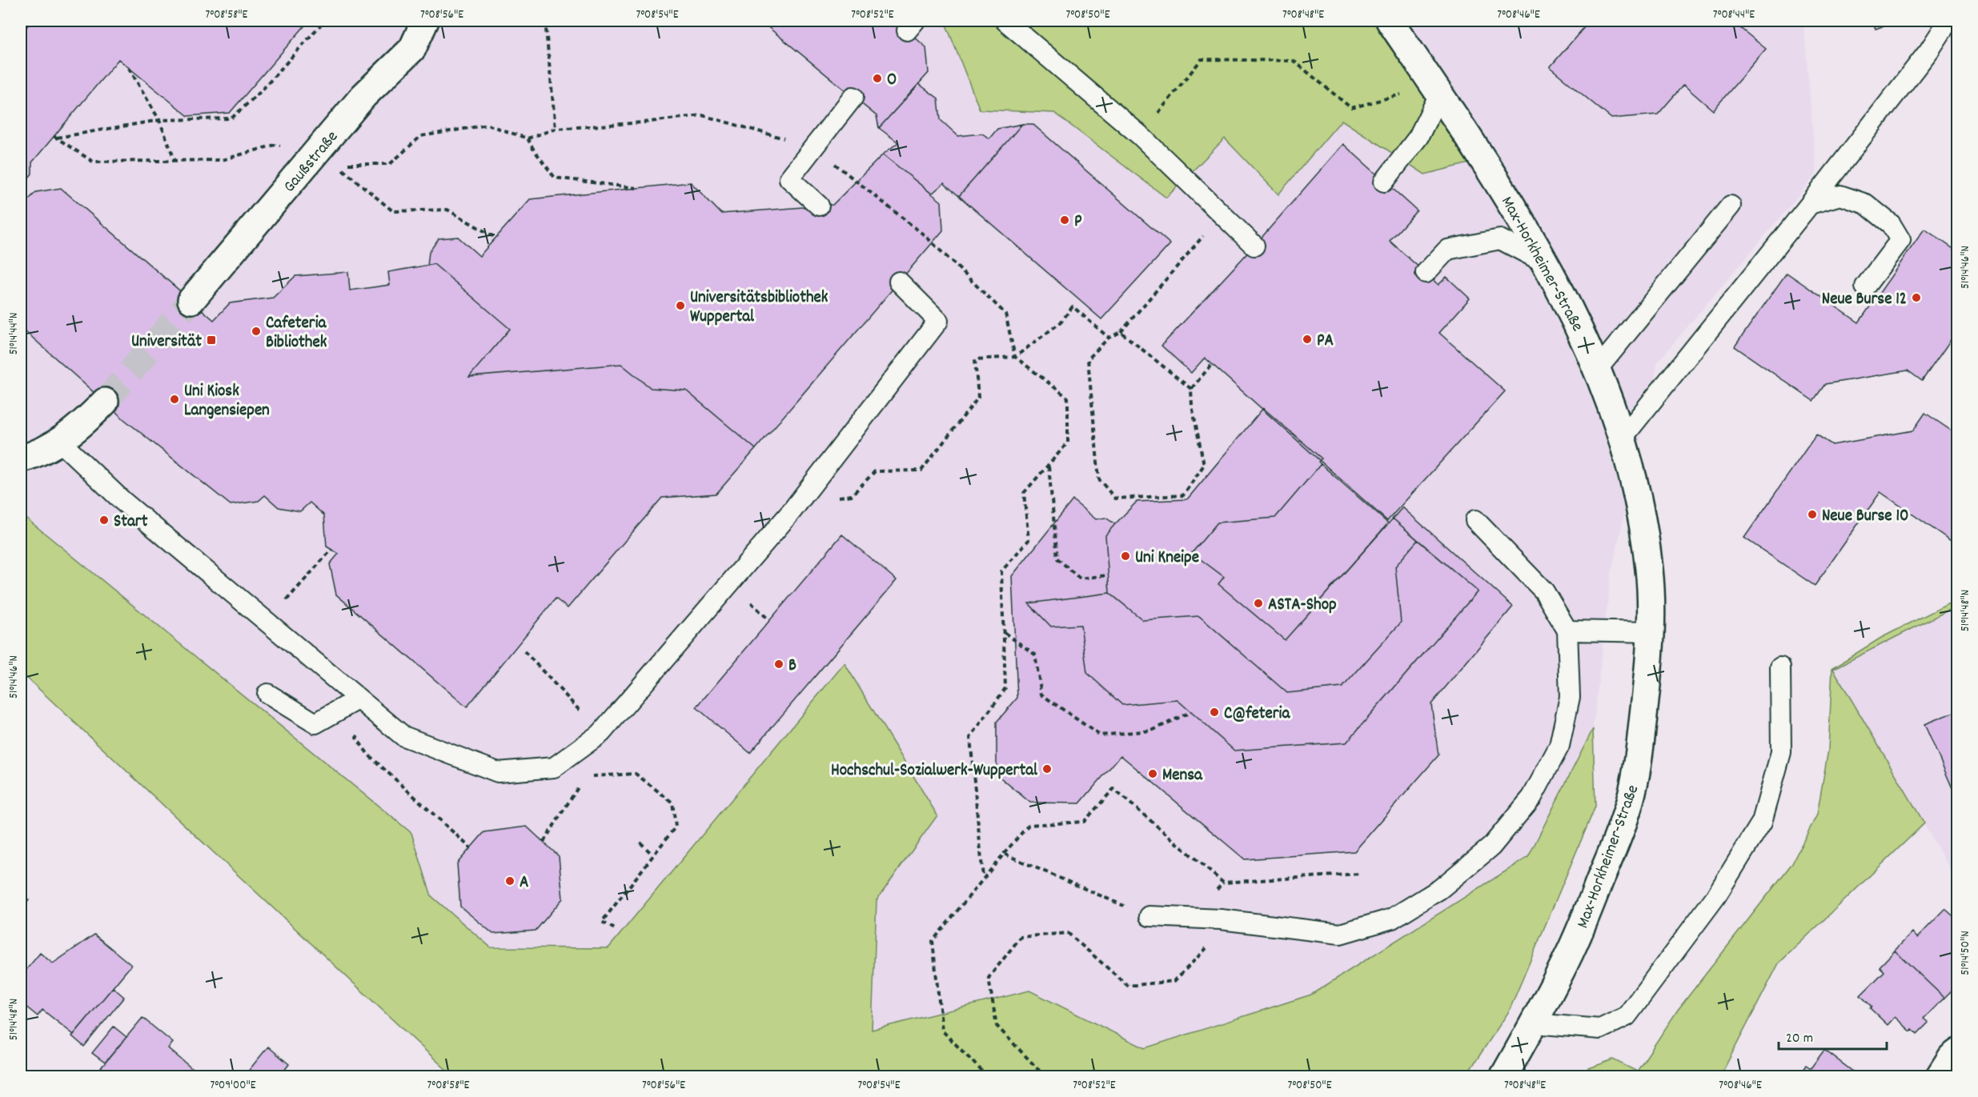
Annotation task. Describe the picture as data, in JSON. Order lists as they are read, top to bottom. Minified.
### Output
{"streets":{"street":["Gaußstraße","Max-Horkheimer-Straße"]},"places":{"other":["O","P","Neue Burse 12","Universitätsbibliothek Wuppertal","Cafeteria Bibliothek","PA","Uni Kiosk Langensiepen","Neue Burse 10","Start","Uni Kneipe","ASTA-Shop","B","C@feteria","Hochschul-Sozialwerk-Wuppertal","Mensa","A"],"transit":["Universität"]},"scale_bar":"20 m","coordinates":["7°08'58\"E","7°08'56\"E","7°08'54\"E","7°08'52\"E","7°08'50\"E","7°08'48\"E","7°08'46\"E","7°08'44\"E","51°14'46\"N","51°14'44\"N","51°14'48\"N","51°14'50\"N","7°09'00\"E"]}
